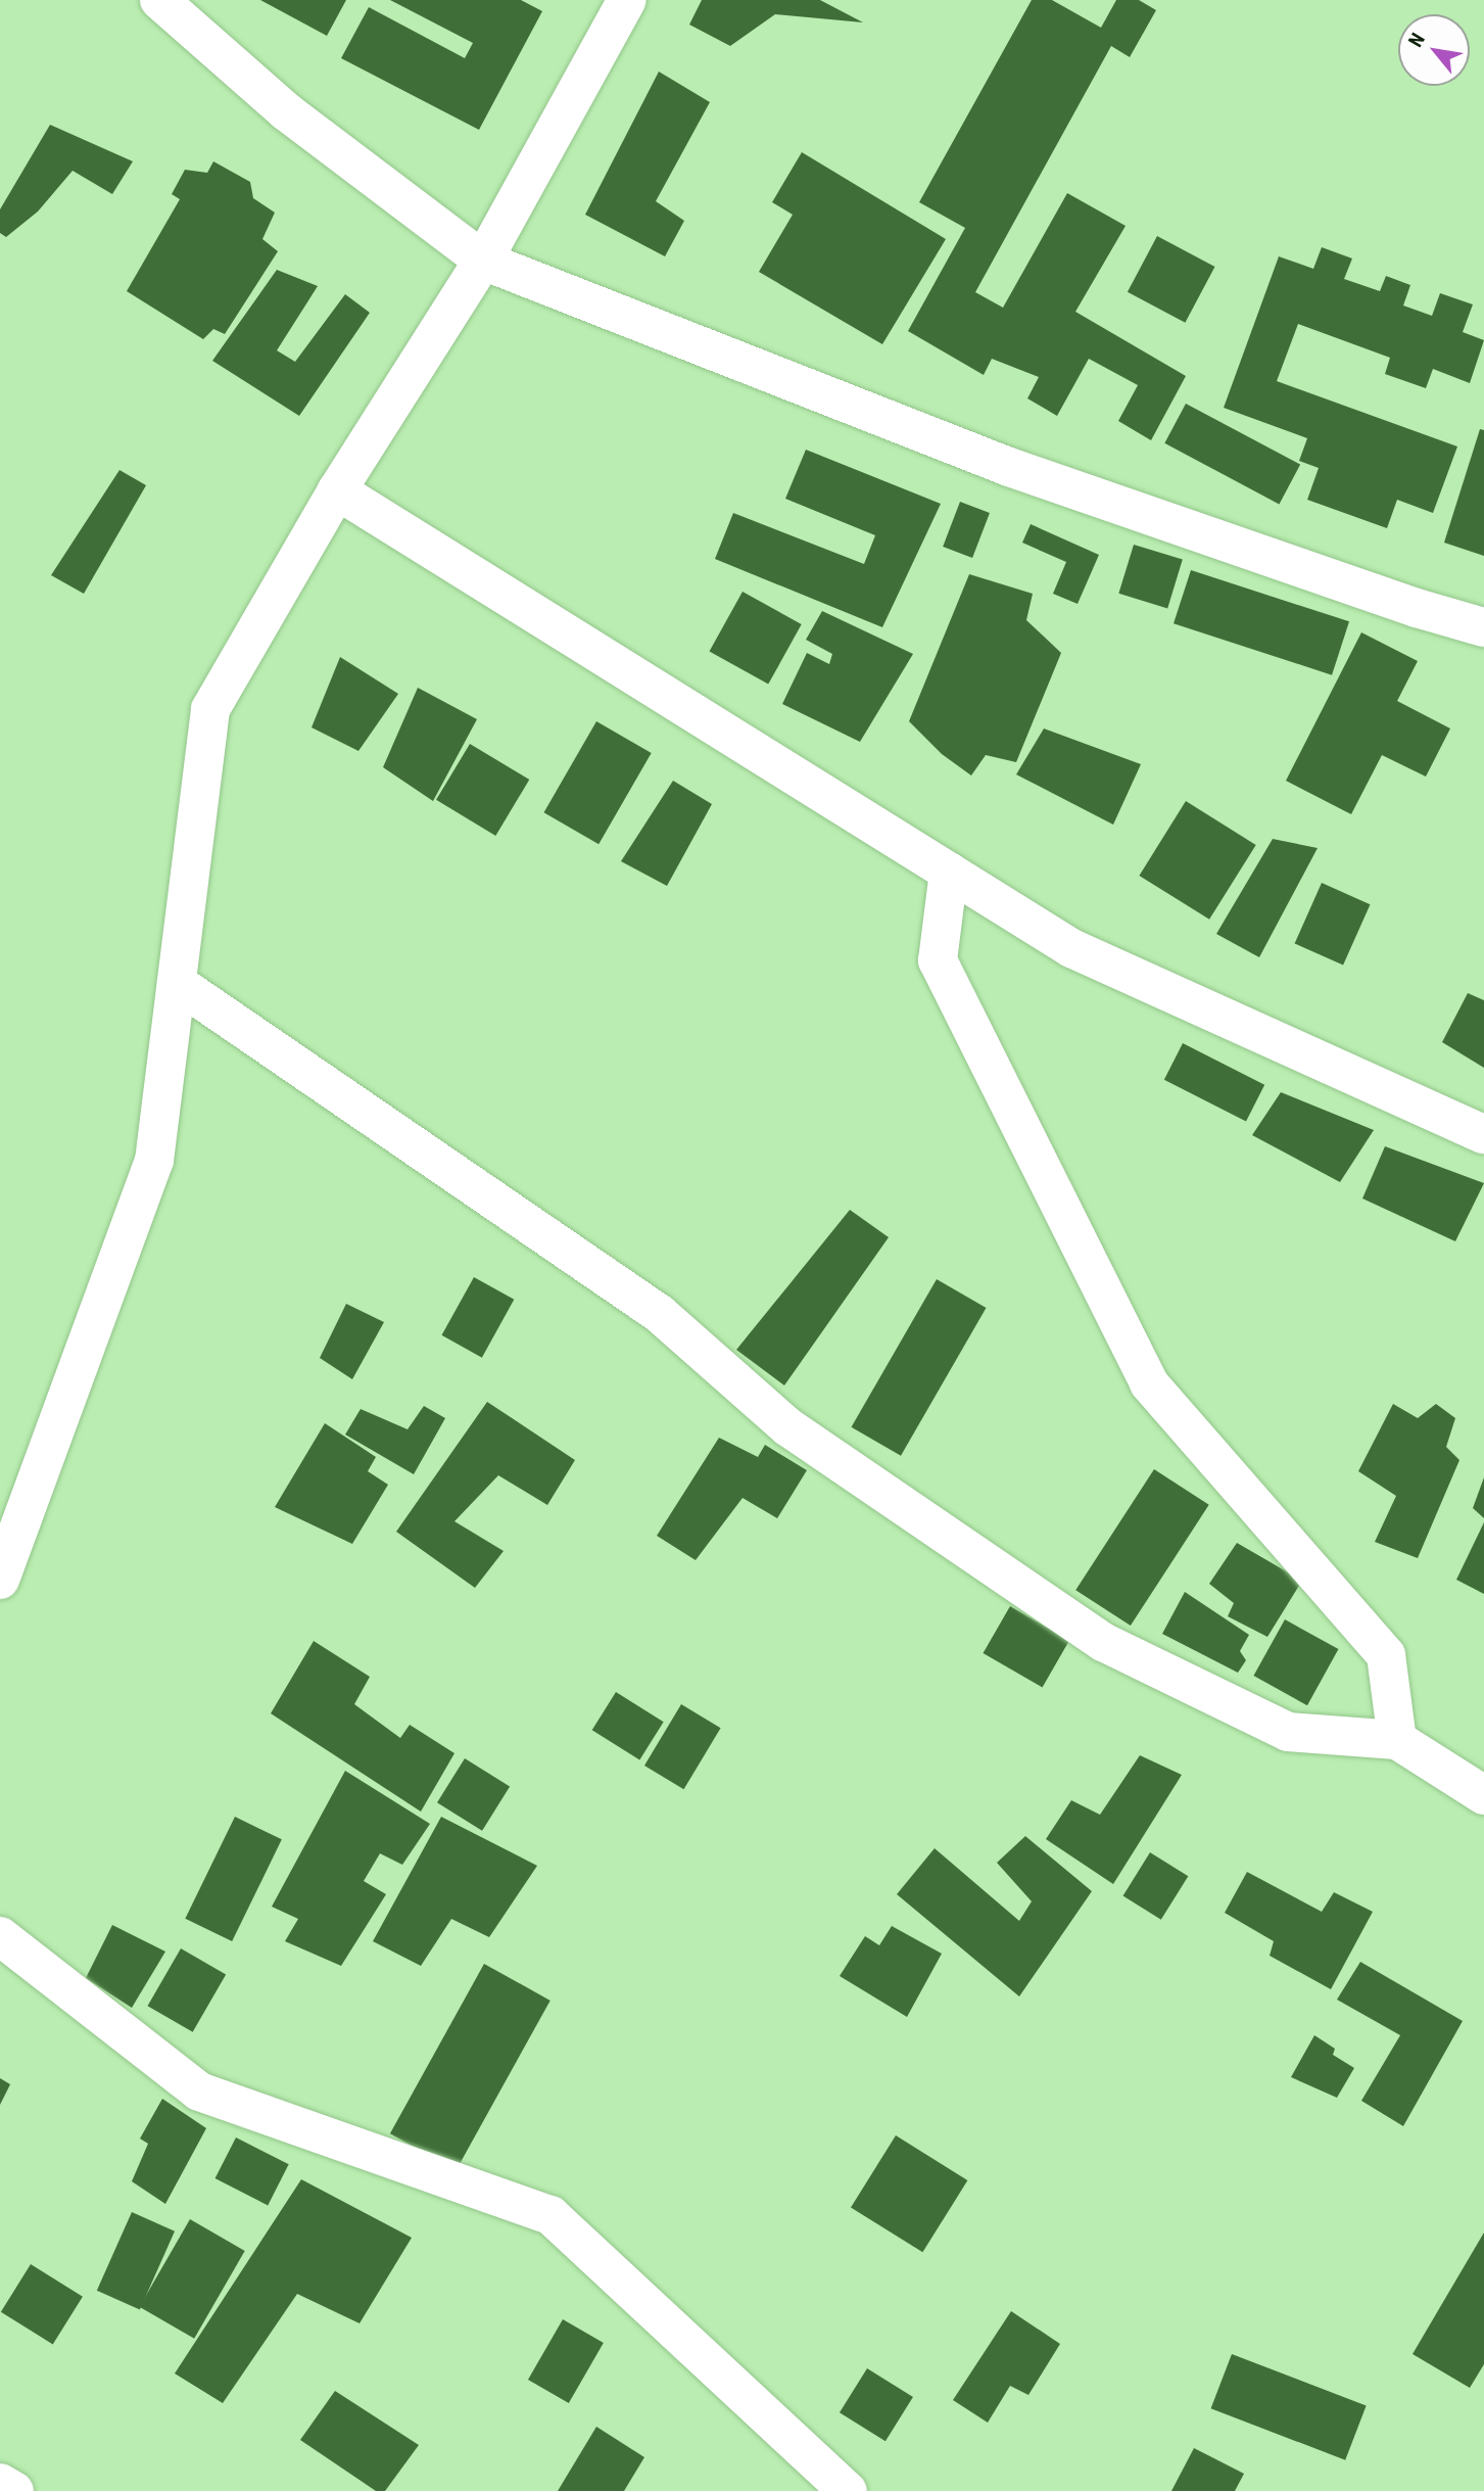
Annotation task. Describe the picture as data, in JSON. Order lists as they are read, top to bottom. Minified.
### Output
{"north":"top left"}
